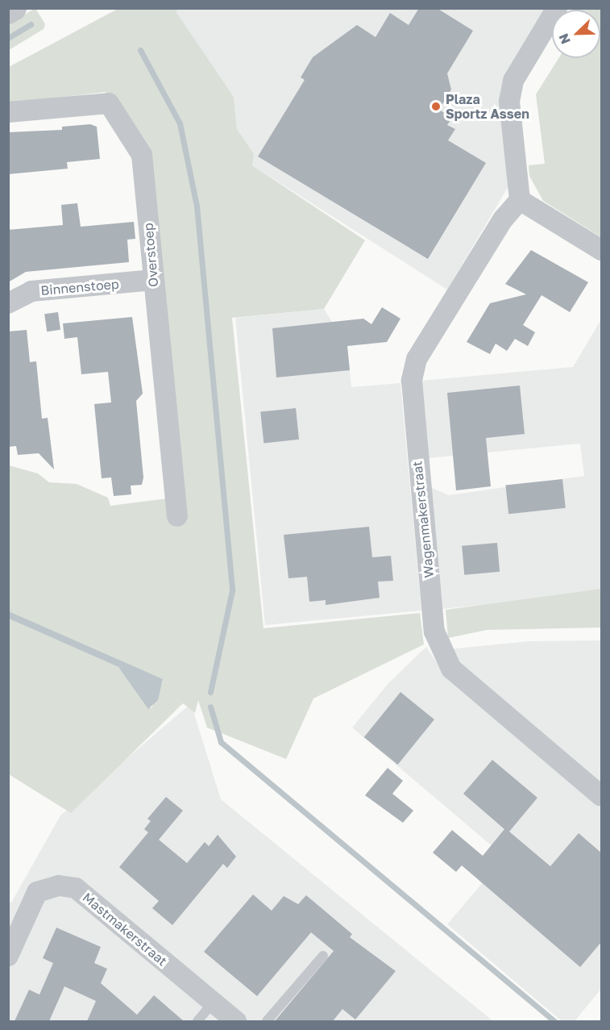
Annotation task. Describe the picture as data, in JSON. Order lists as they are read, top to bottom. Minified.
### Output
{"streets":{"street":["Overstoep","Binnenstoep","Wagenmakerstraat","Mastmakerstraat"]},"crossings":[["Overstoep","Binnenstoep"]],"places":["Plaza Sportz Assen"],"north":"bottom left"}
